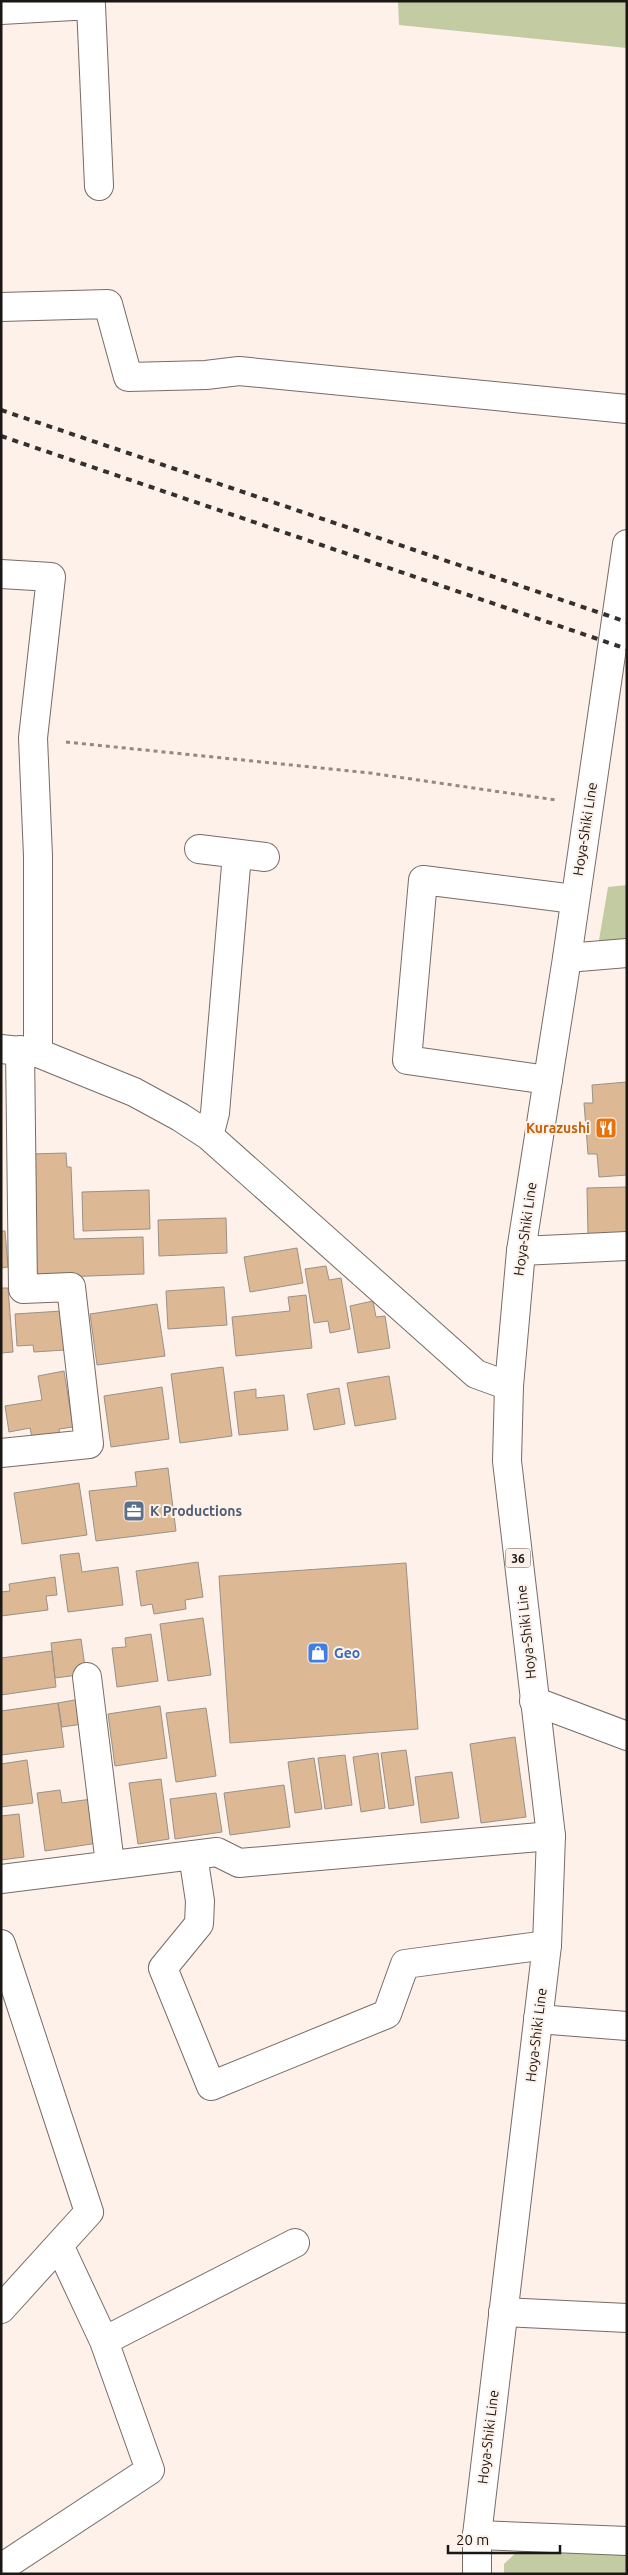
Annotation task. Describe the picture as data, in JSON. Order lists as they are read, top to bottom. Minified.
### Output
{"streets":{"street":["Hoya-Shiki Line","36"]},"places":{"restaurant":["Kurazushi"],"office":["K Productions"],"shop":["Geo"]},"scale_bar":"20 m"}
